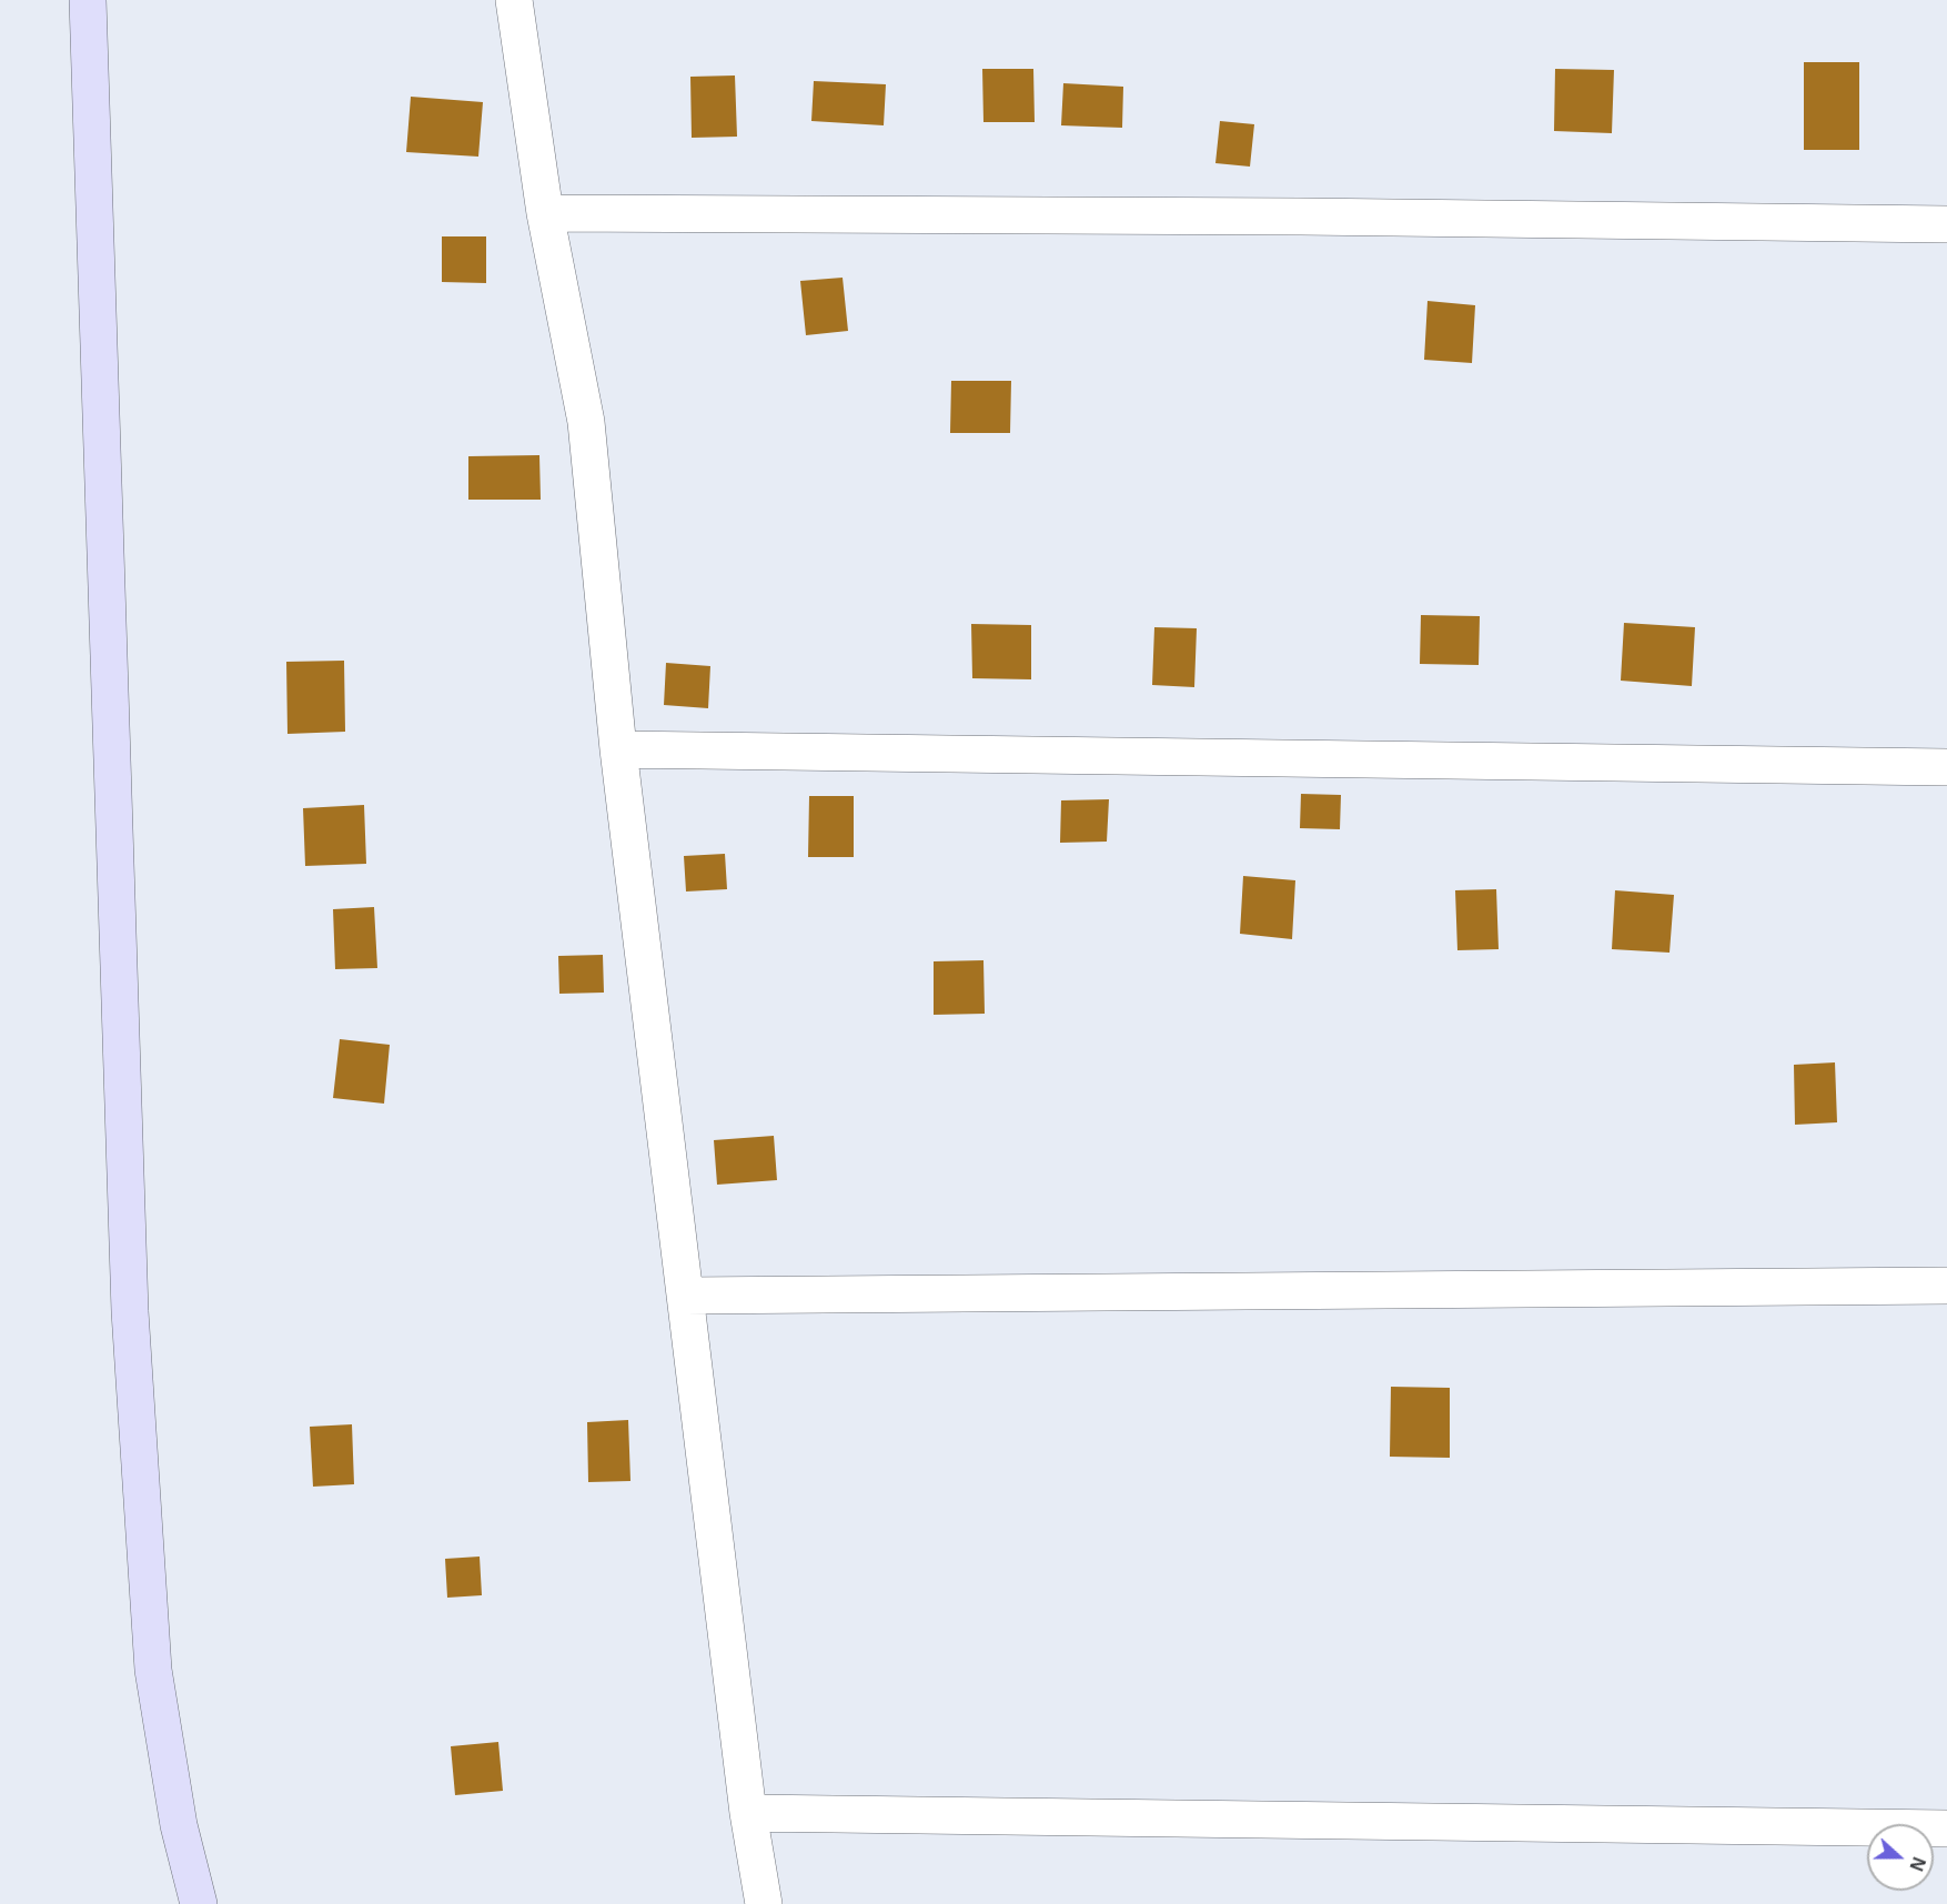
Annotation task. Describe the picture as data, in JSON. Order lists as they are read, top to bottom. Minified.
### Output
{"north":"right"}
